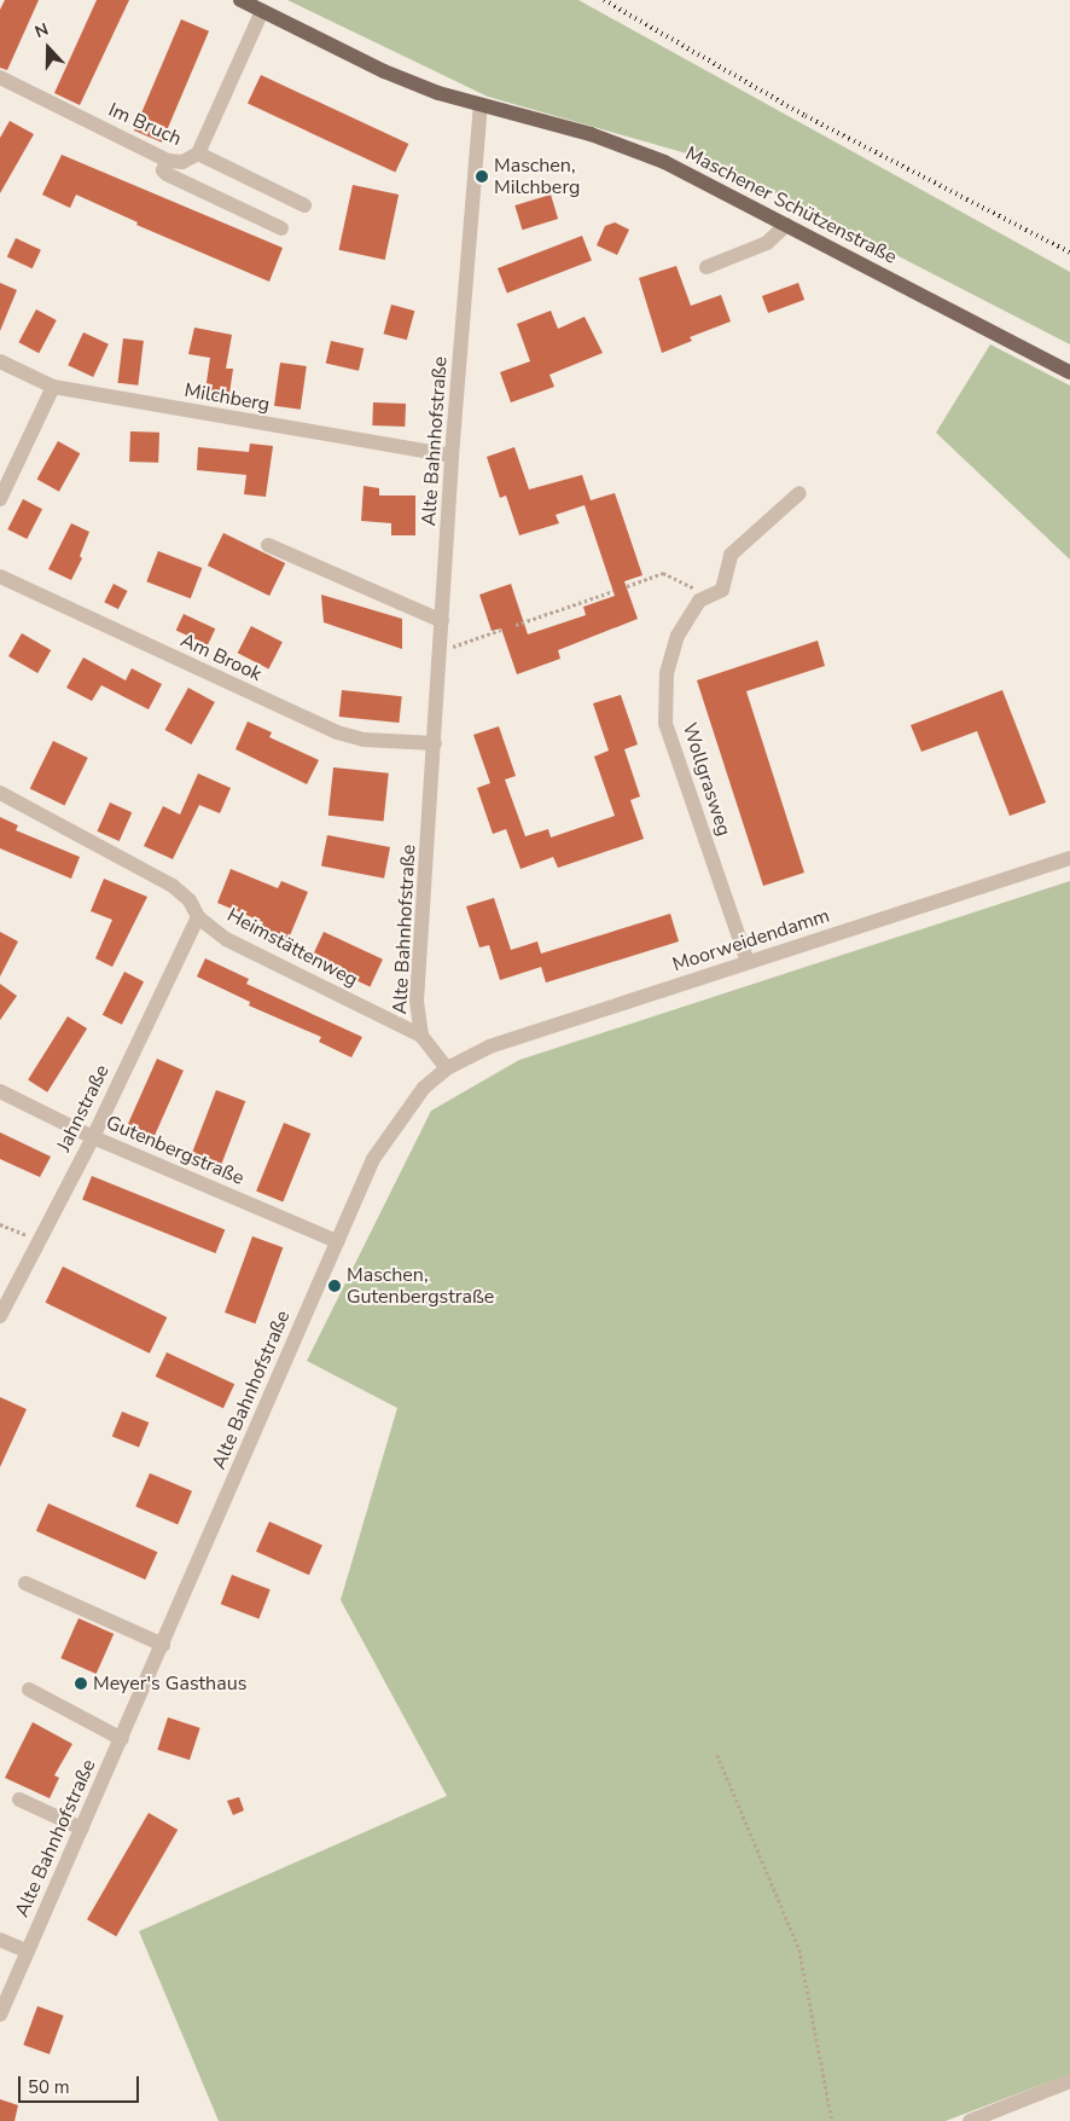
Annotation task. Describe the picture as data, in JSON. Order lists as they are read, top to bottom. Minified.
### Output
{"streets":{"main road":["Maschener Schützenstraße"],"street":["Im Bruch","Milchberg","Alte Bahnhofstraße","Am Brook","Wollgrasweg","Moorweidendamm","Heimstättenweg","Jahnstraße","Gutenbergstraße"]},"crossings":[["Maschener Schützenstraße","Alte Bahnhofstraße"],["Milchberg","Alte Bahnhofstraße"],["Alte Bahnhofstraße","Am Brook"],["Alte Bahnhofstraße","Moorweidendamm"],["Alte Bahnhofstraße","Heimstättenweg"],["Alte Bahnhofstraße","Gutenbergstraße"],["Wollgrasweg","Moorweidendamm"],["Heimstättenweg","Jahnstraße"],["Jahnstraße","Gutenbergstraße"]],"places":["Maschen, Milchberg","Maschen, Gutenbergstraße","Meyer's Gasthaus"],"scale_bar":"50 m","north":"top"}
